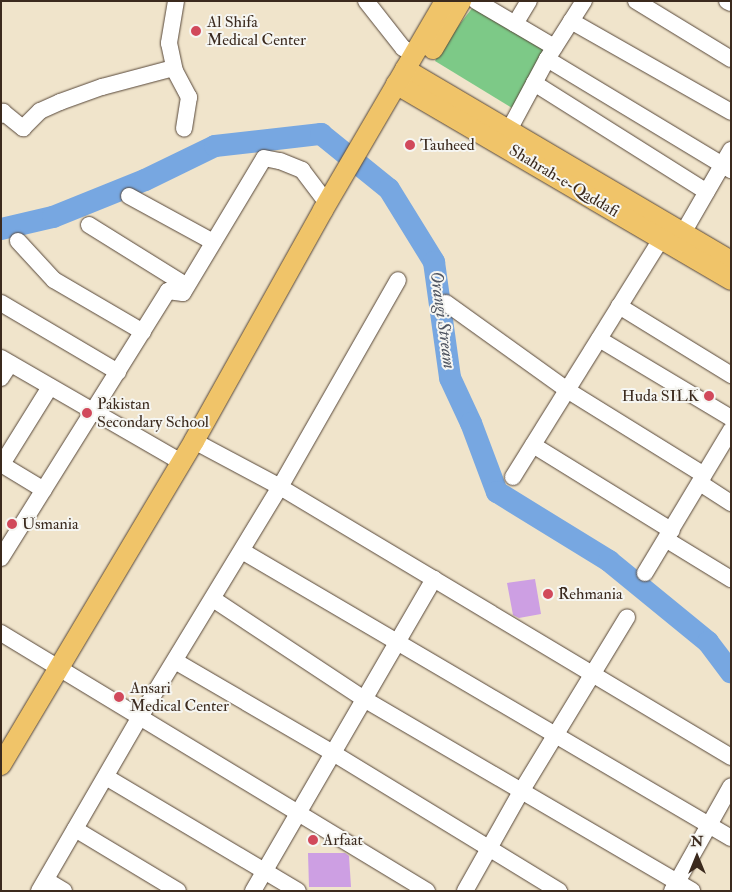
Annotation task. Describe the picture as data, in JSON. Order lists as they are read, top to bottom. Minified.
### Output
{"streets":{"main road":["Shahrah-e-Qaddafi"]},"water":["Orangi Stream"],"places":["Al Shifa Medical Center","Tauheed","Huda SILK","Pakistan Secondary School","Usmania","Rehmania","Ansari Medical Center","Arfaat"],"north":"top"}
